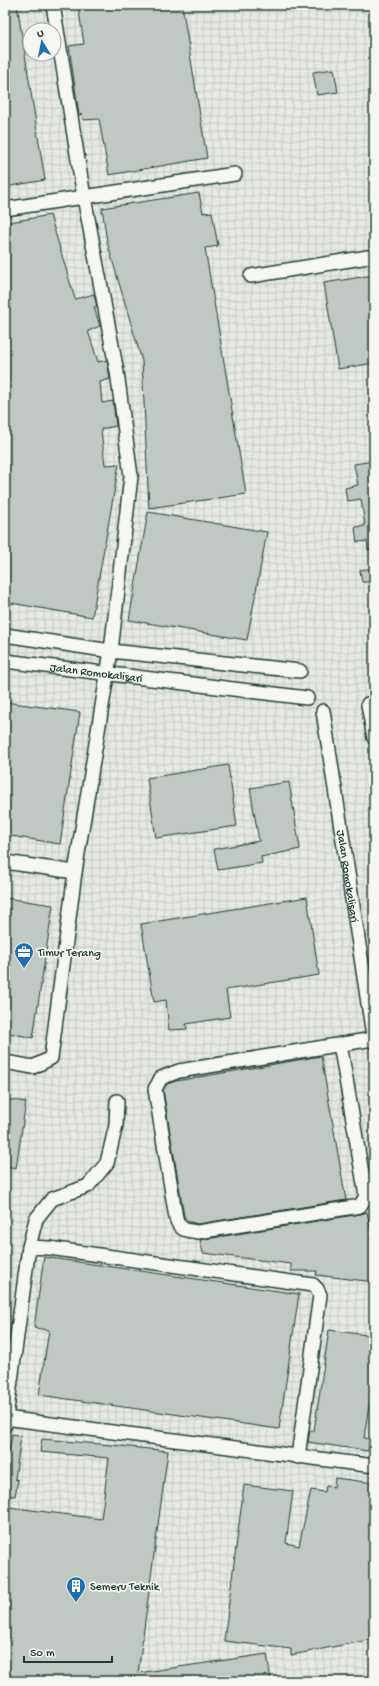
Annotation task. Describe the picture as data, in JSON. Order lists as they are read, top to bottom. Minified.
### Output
{"streets":{"lane":["Jalan Romokalisari"]},"places":{"office":["Timur Terang"],"building":["Semeru Teknik"]},"scale_bar":"50 m","north":"top"}
